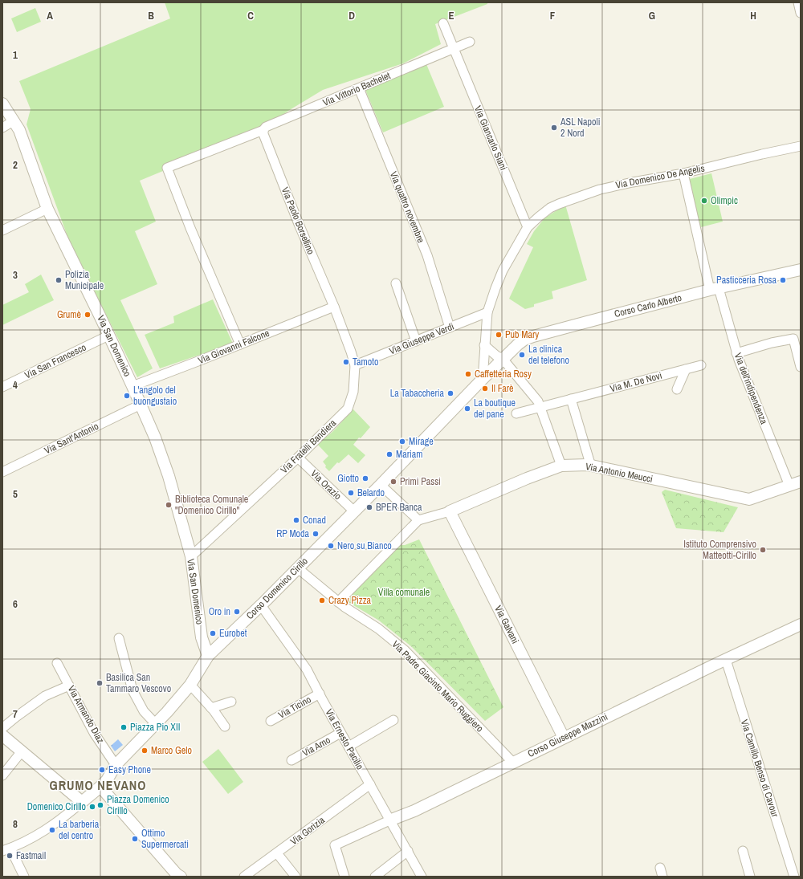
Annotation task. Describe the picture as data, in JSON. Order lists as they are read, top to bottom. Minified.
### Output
{"streets":{"street":["Via Vittorio Bachelet","Via Giancarlo Siani","Via Domenico De Angelis","Via quattro novembre","Via Paolo Borsellino","Corso Carlo Alberto","Via Giuseppe Verdi","Via San Domenico","Via Giovanni Falcone","Via San Francesco","Via M. De Novi","Via dell'indipendenza","Via Sant'Antonio","Via Fratelli Bandiera","Via Antonio Meucci","Via Orazio","Corso Domenico Cirillo","Via Galvani","Via Padre Giacinto Mario Ruggiero","Via Ticino","Via Armando Diaz","Corso Giuseppe Mazzini","Via Ernesto Pacilio","Via Arno","Via Camillo Benso di Cavour","Via Gorizia"]},"crossings":[["Via Vittorio Bachelet","Via Giancarlo Siani"],["Via Vittorio Bachelet","Via quattro novembre"],["Via Vittorio Bachelet","Via Paolo Borsellino"],["Via Vittorio Bachelet","Via Giovanni Falcone"],["Via Giancarlo Siani","Via Domenico De Angelis"],["Via Domenico De Angelis","Via Giuseppe Verdi"],["Via Domenico De Angelis","Via dell'indipendenza"],["Via quattro novembre","Via Giuseppe Verdi"],["Via Paolo Borsellino","Via Giovanni Falcone"],["Via Paolo Borsellino","Via Fratelli Bandiera"],["Corso Carlo Alberto","Via dell'indipendenza"],["Corso Carlo Alberto","Corso Domenico Cirillo"],["Via Giuseppe Verdi","Via Fratelli Bandiera"],["Via San Domenico","Via Giovanni Falcone"],["Via San Domenico","Via San Francesco"],["Via San Domenico","Via Sant'Antonio"],["Via San Domenico","Via Fratelli Bandiera"],["Via San Domenico","Corso Domenico Cirillo"],["Via Giovanni Falcone","Via Fratelli Bandiera"],["Via dell'indipendenza","Via Antonio Meucci"],["Via Fratelli Bandiera","Via Orazio"],["Via Antonio Meucci","Via Galvani"],["Via Orazio","Corso Domenico Cirillo"],["Corso Domenico Cirillo","Via Padre Giacinto Mario Ruggiero"],["Corso Domenico Cirillo","Via Armando Diaz"],["Corso Domenico Cirillo","Via Ernesto Pacilio"],["Via Galvani","Corso Giuseppe Mazzini"],["Via Padre Giacinto Mario Ruggiero","Corso Giuseppe Mazzini"],["Via Ticino","Via Ernesto Pacilio"],["Corso Giuseppe Mazzini","Via Ernesto Pacilio"],["Corso Giuseppe Mazzini","Via Camillo Benso di Cavour"],["Via Ernesto Pacilio","Via Arno"],["Via Ernesto Pacilio","Via Gorizia"]],"districts":["GRUMO NEVANO"],"parks":["Villa comunale"],"places":["ASL Napoli 2 Nord","Olimpic","Polizia Municipale","Pasticceria Rosa","Grumè","Pub Mary","La clinica del telefono","Tamoto","Caffetteria Rosy","Il Farè","La Tabaccheria","L'angolo del buongustaio","La boutique del pane","Mirage","Mariam","Giotto","Primi Passi","Belardo","Biblioteca Comunale \"Domenico Cirillo\"","BPER Banca","Conad","RP Moda","Nero su Bianco","Istituto Comprensivo Matteotti-Cirillo","Crazy Pizza","Oro in","Eurobet","Basilica San Tammaro Vescovo","Piazza Pio XII","Marco Gelo","Easy Phone","Piazza Domenico Cirillo","Domenico Cirillo","La barberia del centro","Ottimo Supermercati","Fastmail"],"grid":{"columns":["A","B","C","D","E","F","G","H"],"rows":["1","2","3","4","5","6","7","8"]}}
